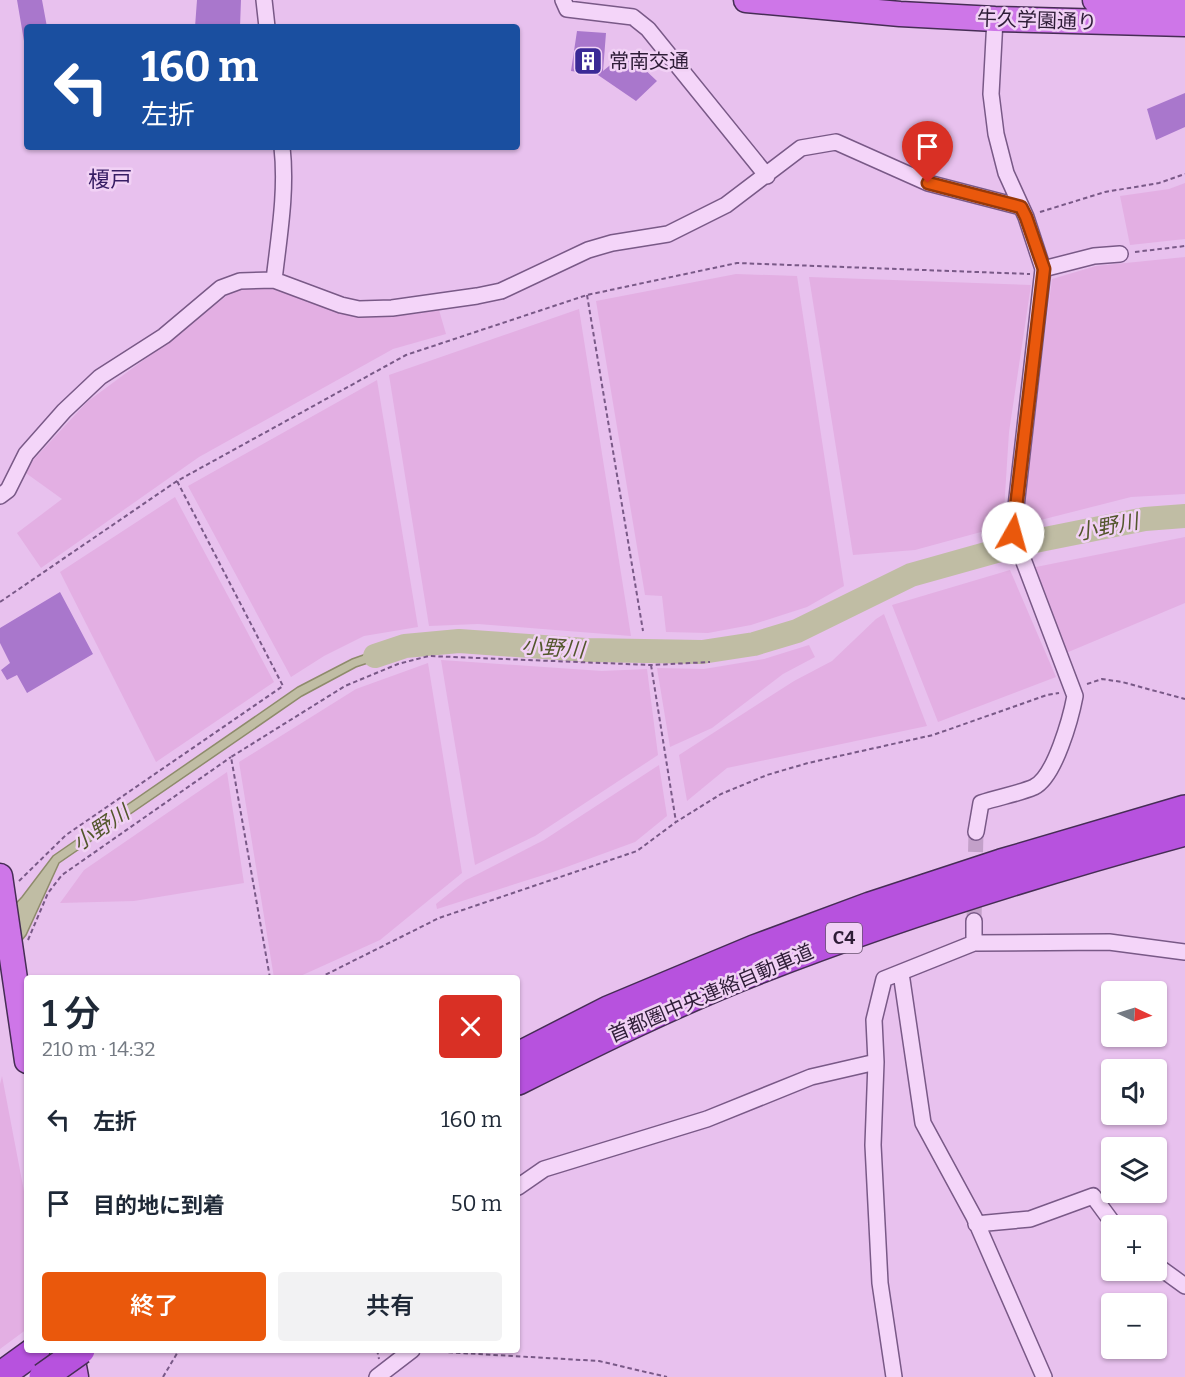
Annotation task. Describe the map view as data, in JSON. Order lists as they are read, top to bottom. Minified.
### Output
{"streets":{"highway":["牛久学園通り","C4","首都圏中央連絡自動車道"]},"districts":["榎戸"],"water":["小野川"],"places":{"building":["常南交通"]},"north":"right","page":{"turn":["160 m","左折"],"heading":["1 分","210 m · 14:32"],"map_buttons":["+","−"],"list":[{"name":"左折","value":"160 m"},{"name":"目的地に到着","value":"50 m"}],"buttons":["終了","共有"]}}
